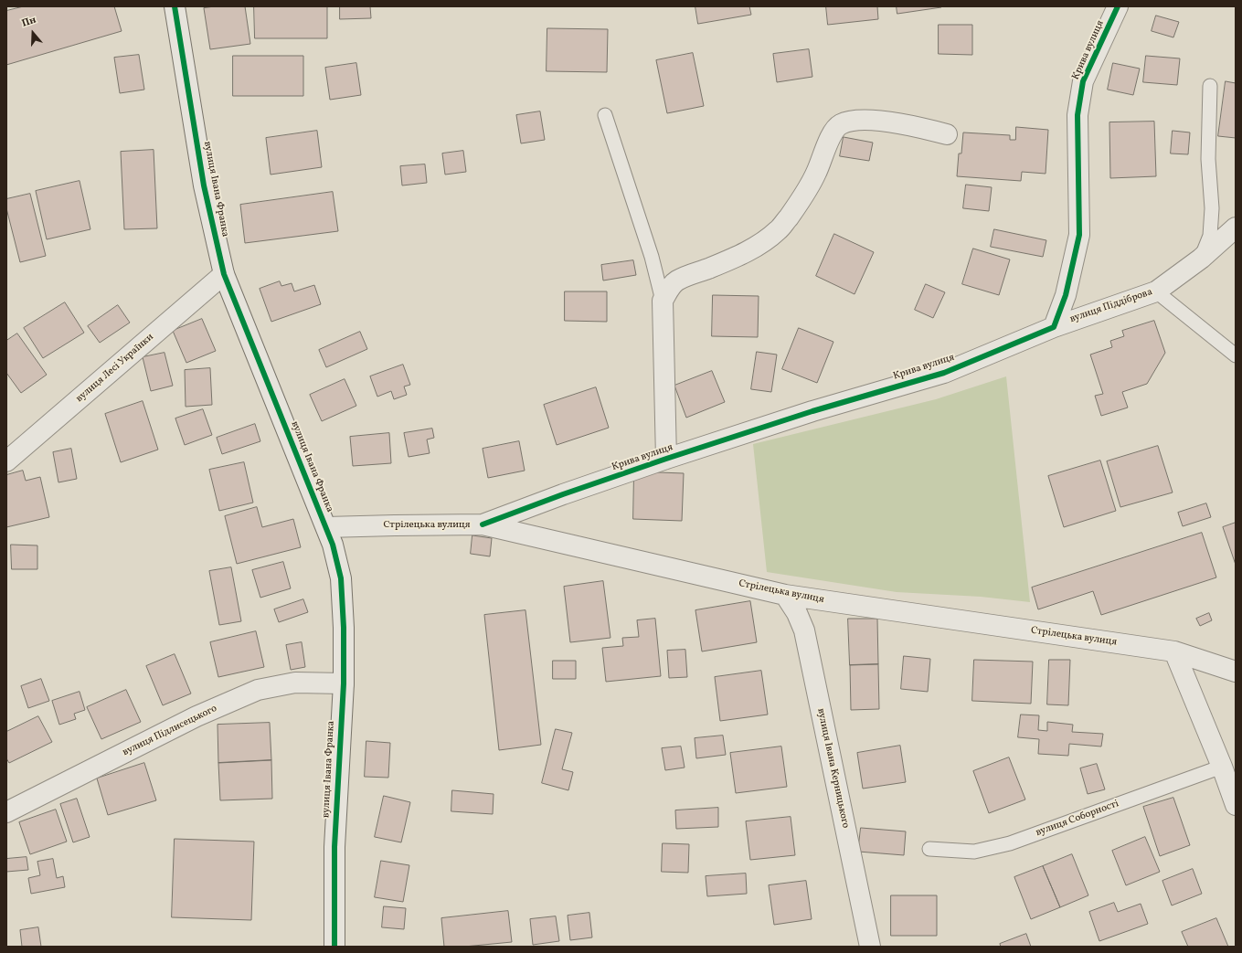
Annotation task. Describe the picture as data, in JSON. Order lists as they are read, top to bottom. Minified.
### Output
{"streets":{"street":["Крива вулиця","вулиця Івана Франка","вулиця Піддіброва","вулиця Лесі Українки","Стрілецька вулиця","вулиця Підлисецького","вулиця Івана Керницького"],"lane":["вулиця Соборності"]},"crossings":[["Крива вулиця","вулиця Піддіброва"],["Крива вулиця","Стрілецька вулиця"],["вулиця Івана Франка","вулиця Лесі Українки"],["вулиця Івана Франка","Стрілецька вулиця"],["вулиця Івана Франка","вулиця Підлисецького"],["Стрілецька вулиця","вулиця Івана Керницького"]],"north":"top"}
